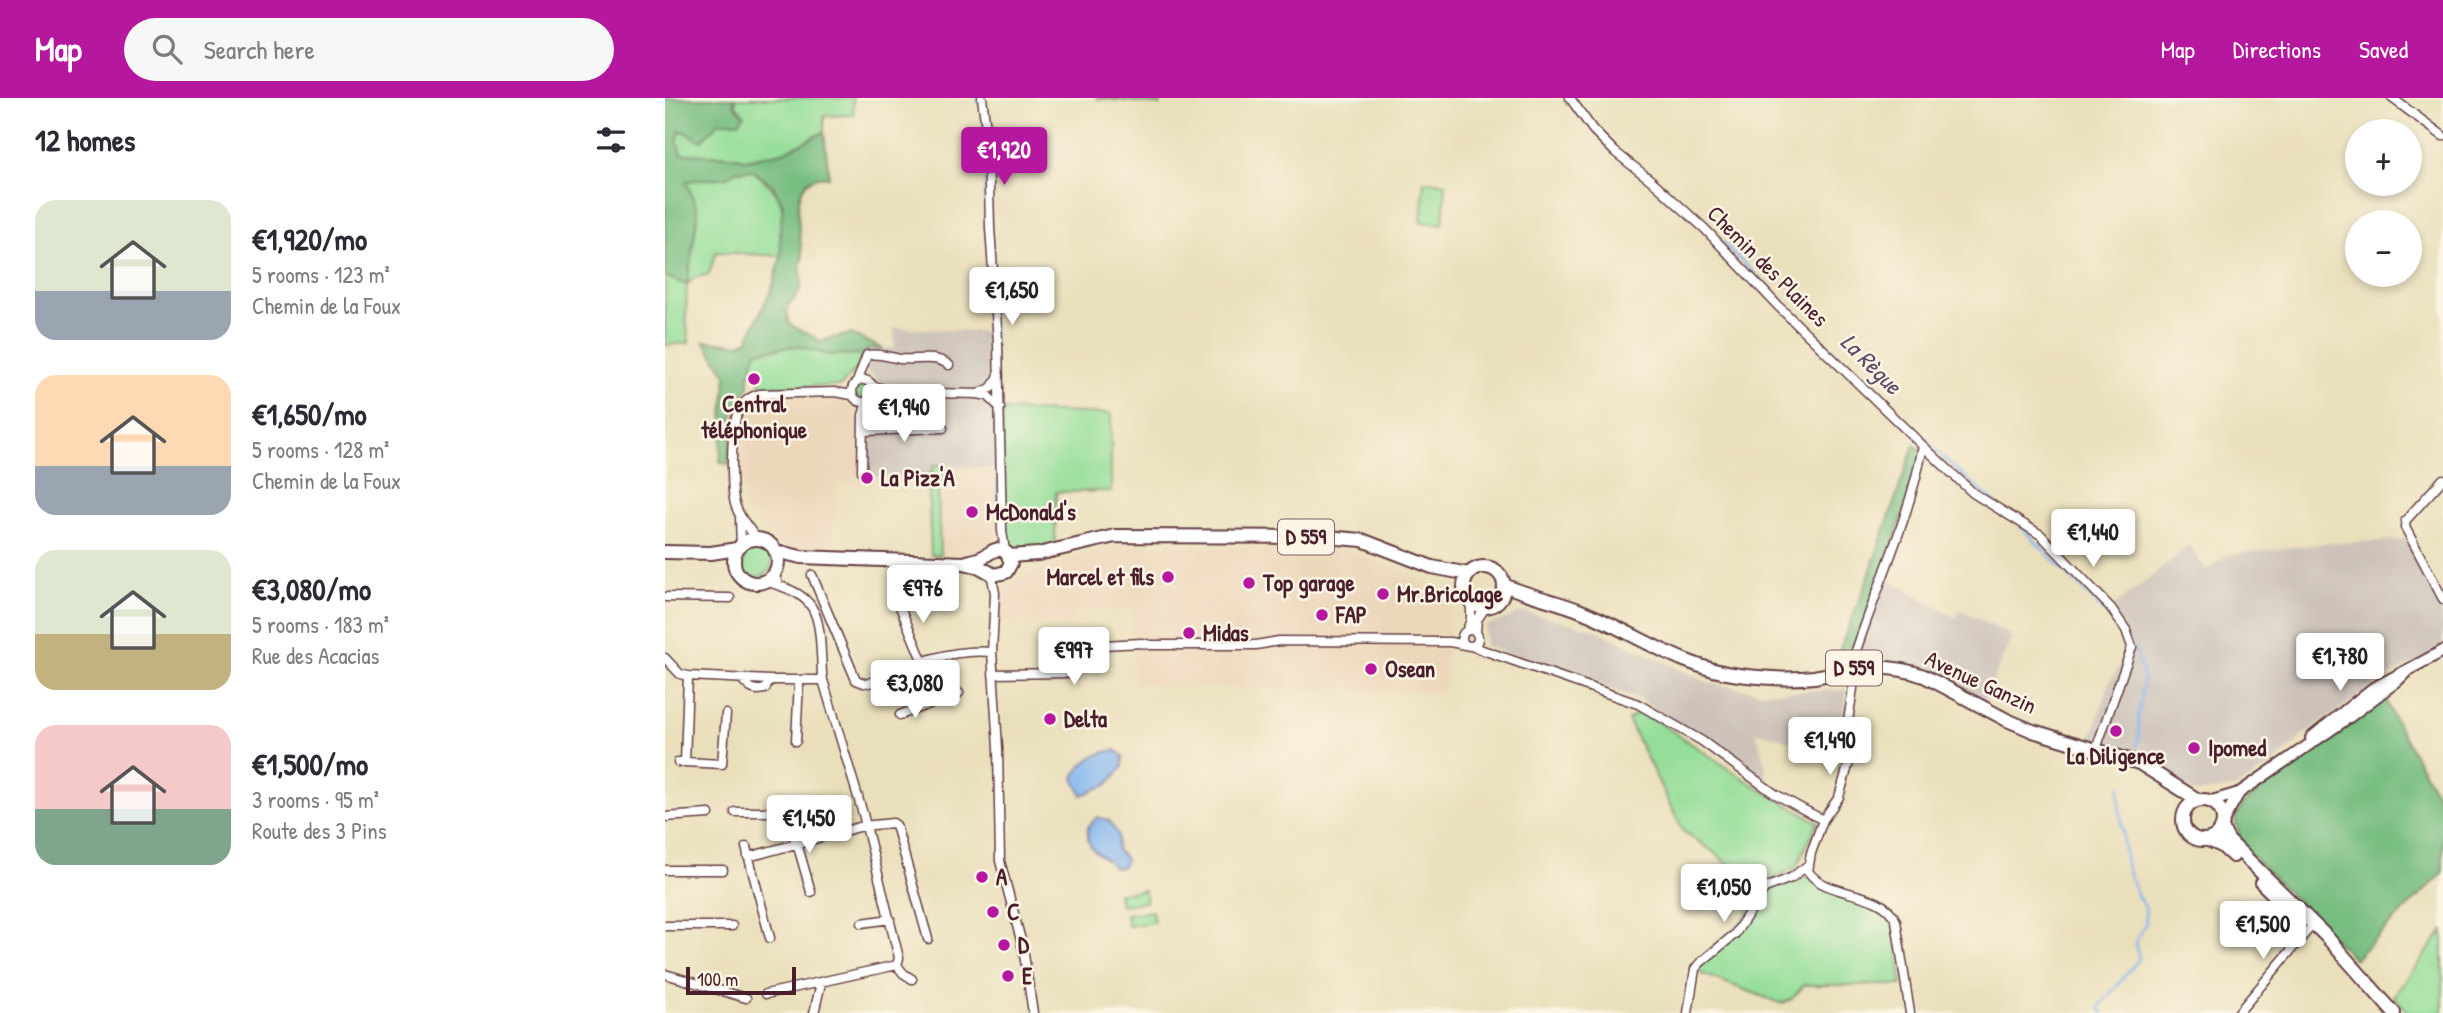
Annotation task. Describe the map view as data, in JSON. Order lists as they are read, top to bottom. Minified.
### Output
{"streets":{"main road":["D 559","Avenue Ganzin"],"street":["Chemin des Plaines"]},"crossings":[["Chemin des Plaines","Avenue Ganzin"],["D 559","Avenue Ganzin"]],"water":["La Règue"],"places":["Central téléphonique","La Pizz'A","McDonald's","Marcel et fils","Top garage","Mr.Bricolage","FAP","Midas","Osean","Delta","La Diligence","Ipomed","A","C","D","E"],"scale_bar":"100 m","page":{"header":"Map","search":"Search here","nav":["Map","Directions","Saved"],"heading":"12 homes","map_buttons":["+","−"],"price":["€1,920","€1,650","€1,940","€1,440","€976","€997","€1,780","€3,080","€1,490","€1,450","€1,050","€1,500"],"list":[{"name":"€1,920/mo","note":"5 rooms · 123 m² · Chemin de la Foux"},{"name":"€1,650/mo","note":"5 rooms · 128 m² · Chemin de la Foux"},{"name":"€3,080/mo","note":"5 rooms · 183 m² · Rue des Acacias"},{"name":"€1,500/mo","note":"3 rooms · 95 m² · Route des 3 Pins"}],"scale":"100 m"}}
